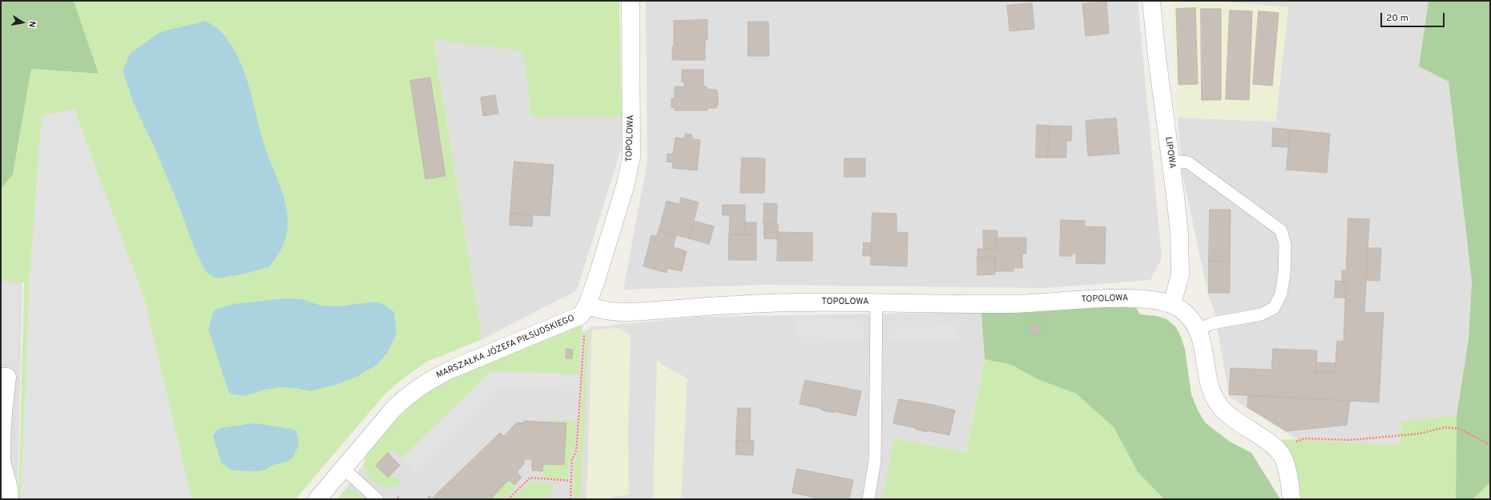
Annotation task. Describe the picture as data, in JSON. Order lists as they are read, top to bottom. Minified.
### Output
{"streets":{"street":["TOPOLOWA","LIPOWA","MARSZAŁKA JÓZEFA PIŁSUDSKIEGO"]},"crossings":[["TOPOLOWA","LIPOWA"],["TOPOLOWA","MARSZAŁKA JÓZEFA PIŁSUDSKIEGO"]],"scale_bar":"20 m","north":"right"}
